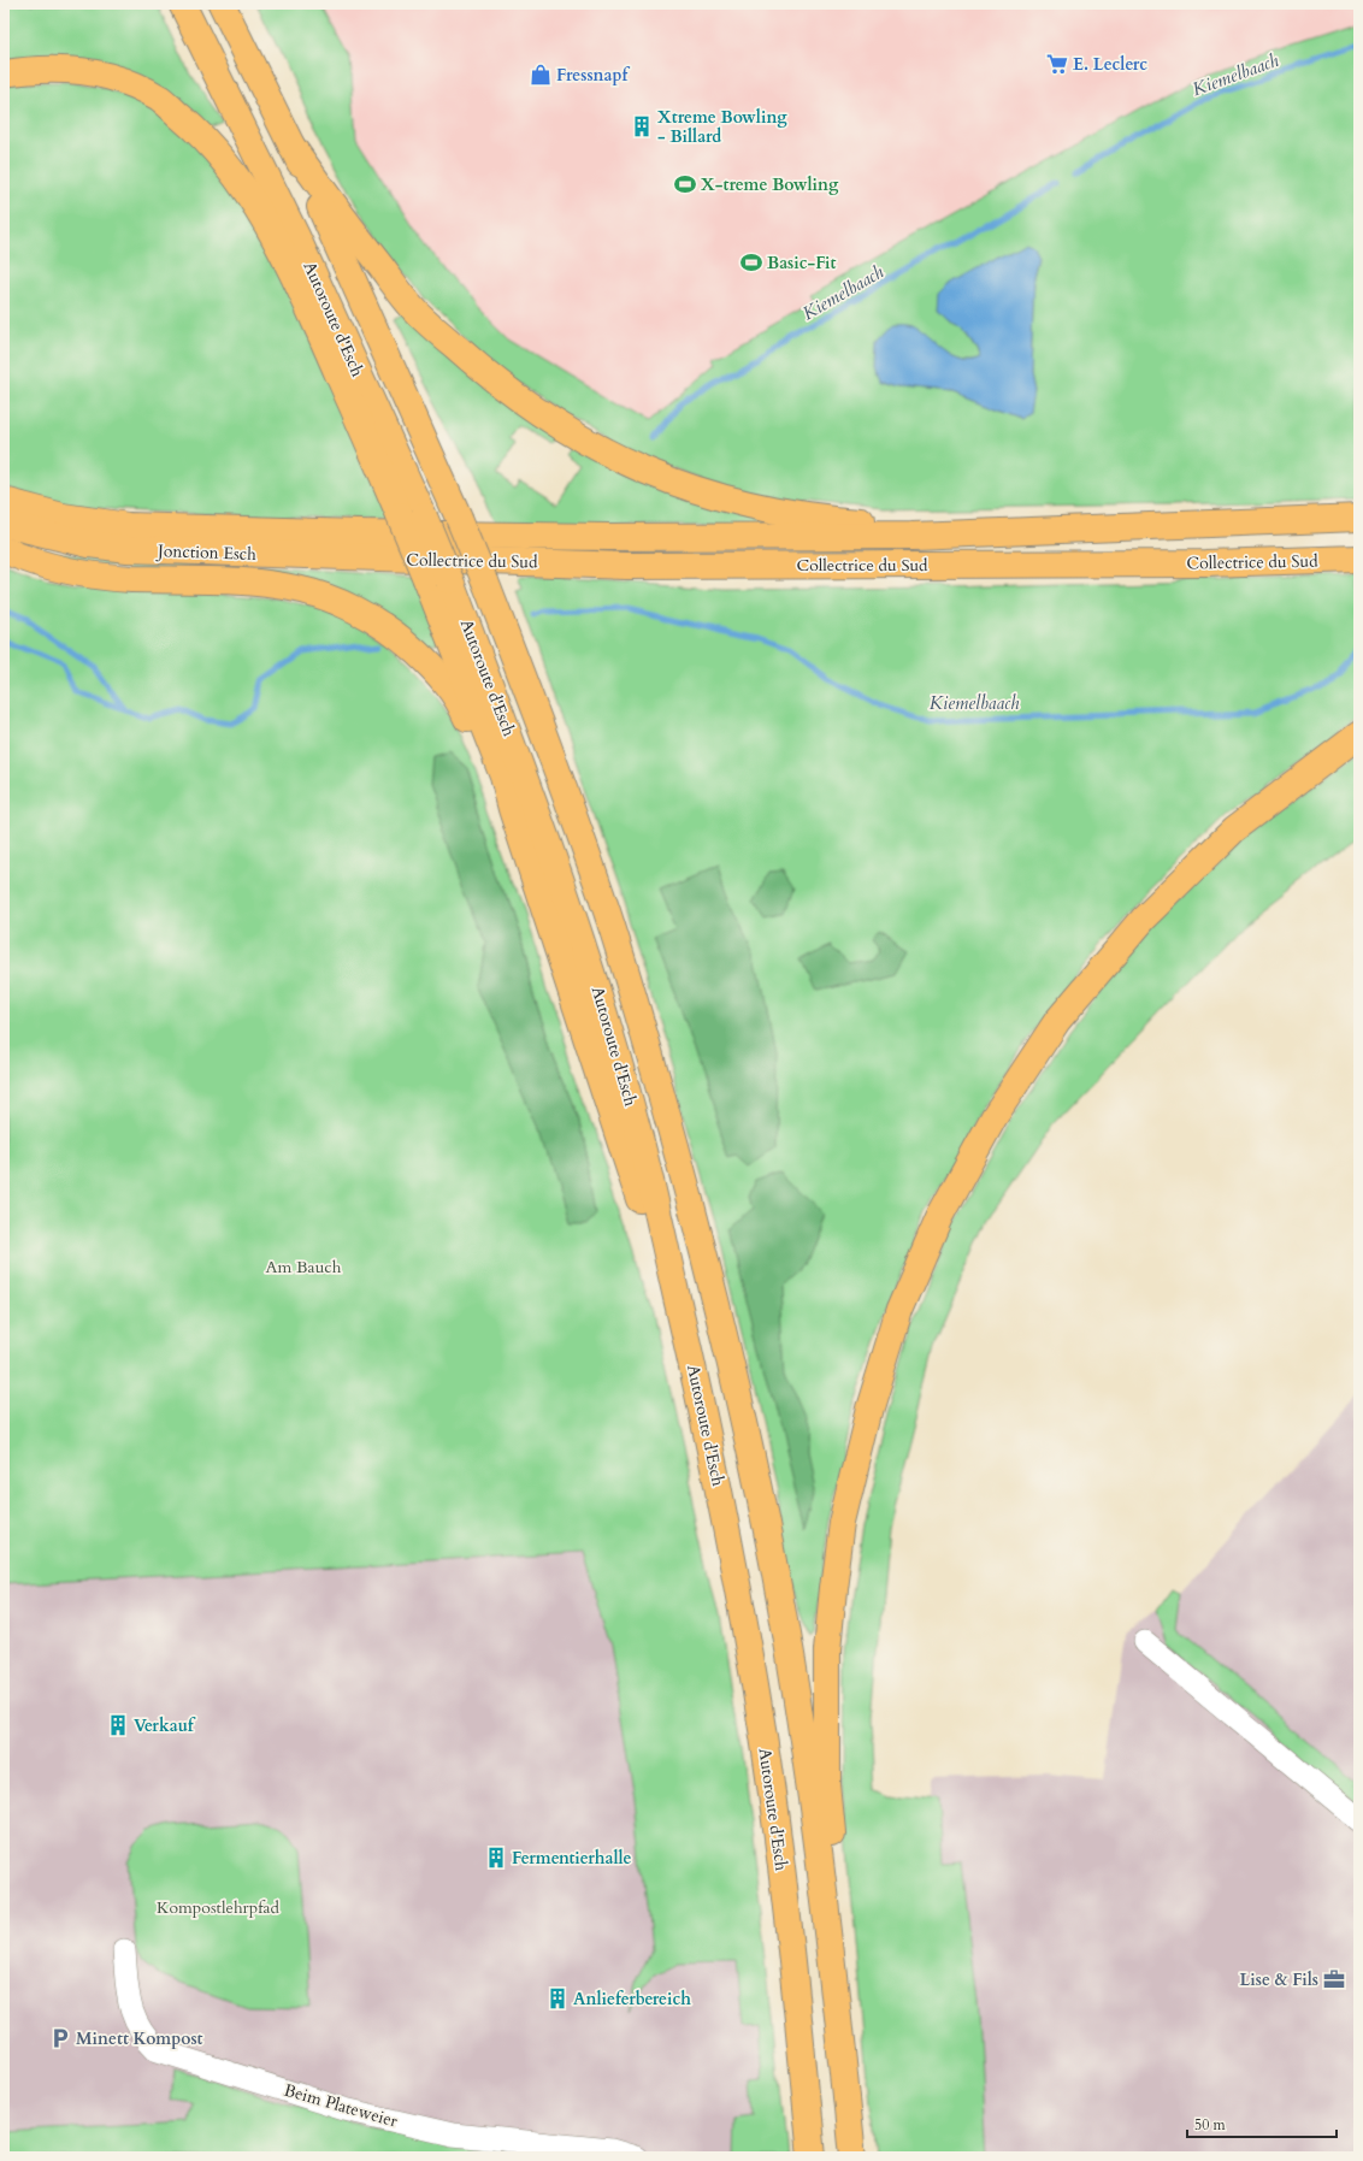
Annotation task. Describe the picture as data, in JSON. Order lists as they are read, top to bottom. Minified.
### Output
{"streets":{"highway":["Autoroute d'Esch","Jonction Esch","Collectrice du Sud"],"street":["Beim Plateweier"]},"crossings":[["Jonction Esch","Collectrice du Sud"]],"water":["Kiemelbaach"],"parks":["Am Bauch","Kompostlehrpfad"],"places":{"supermarket":["E. Leclerc"],"shop":["Fressnapf"],"building":["Xtreme Bowling - Billard","Verkauf","Fermentierhalle","Anlieferbereich"],"sports":["X-treme Bowling","Basic-Fit"],"office":["Lise & Fils"],"parking":["Minett Kompost"]},"scale_bar":"50 m"}
